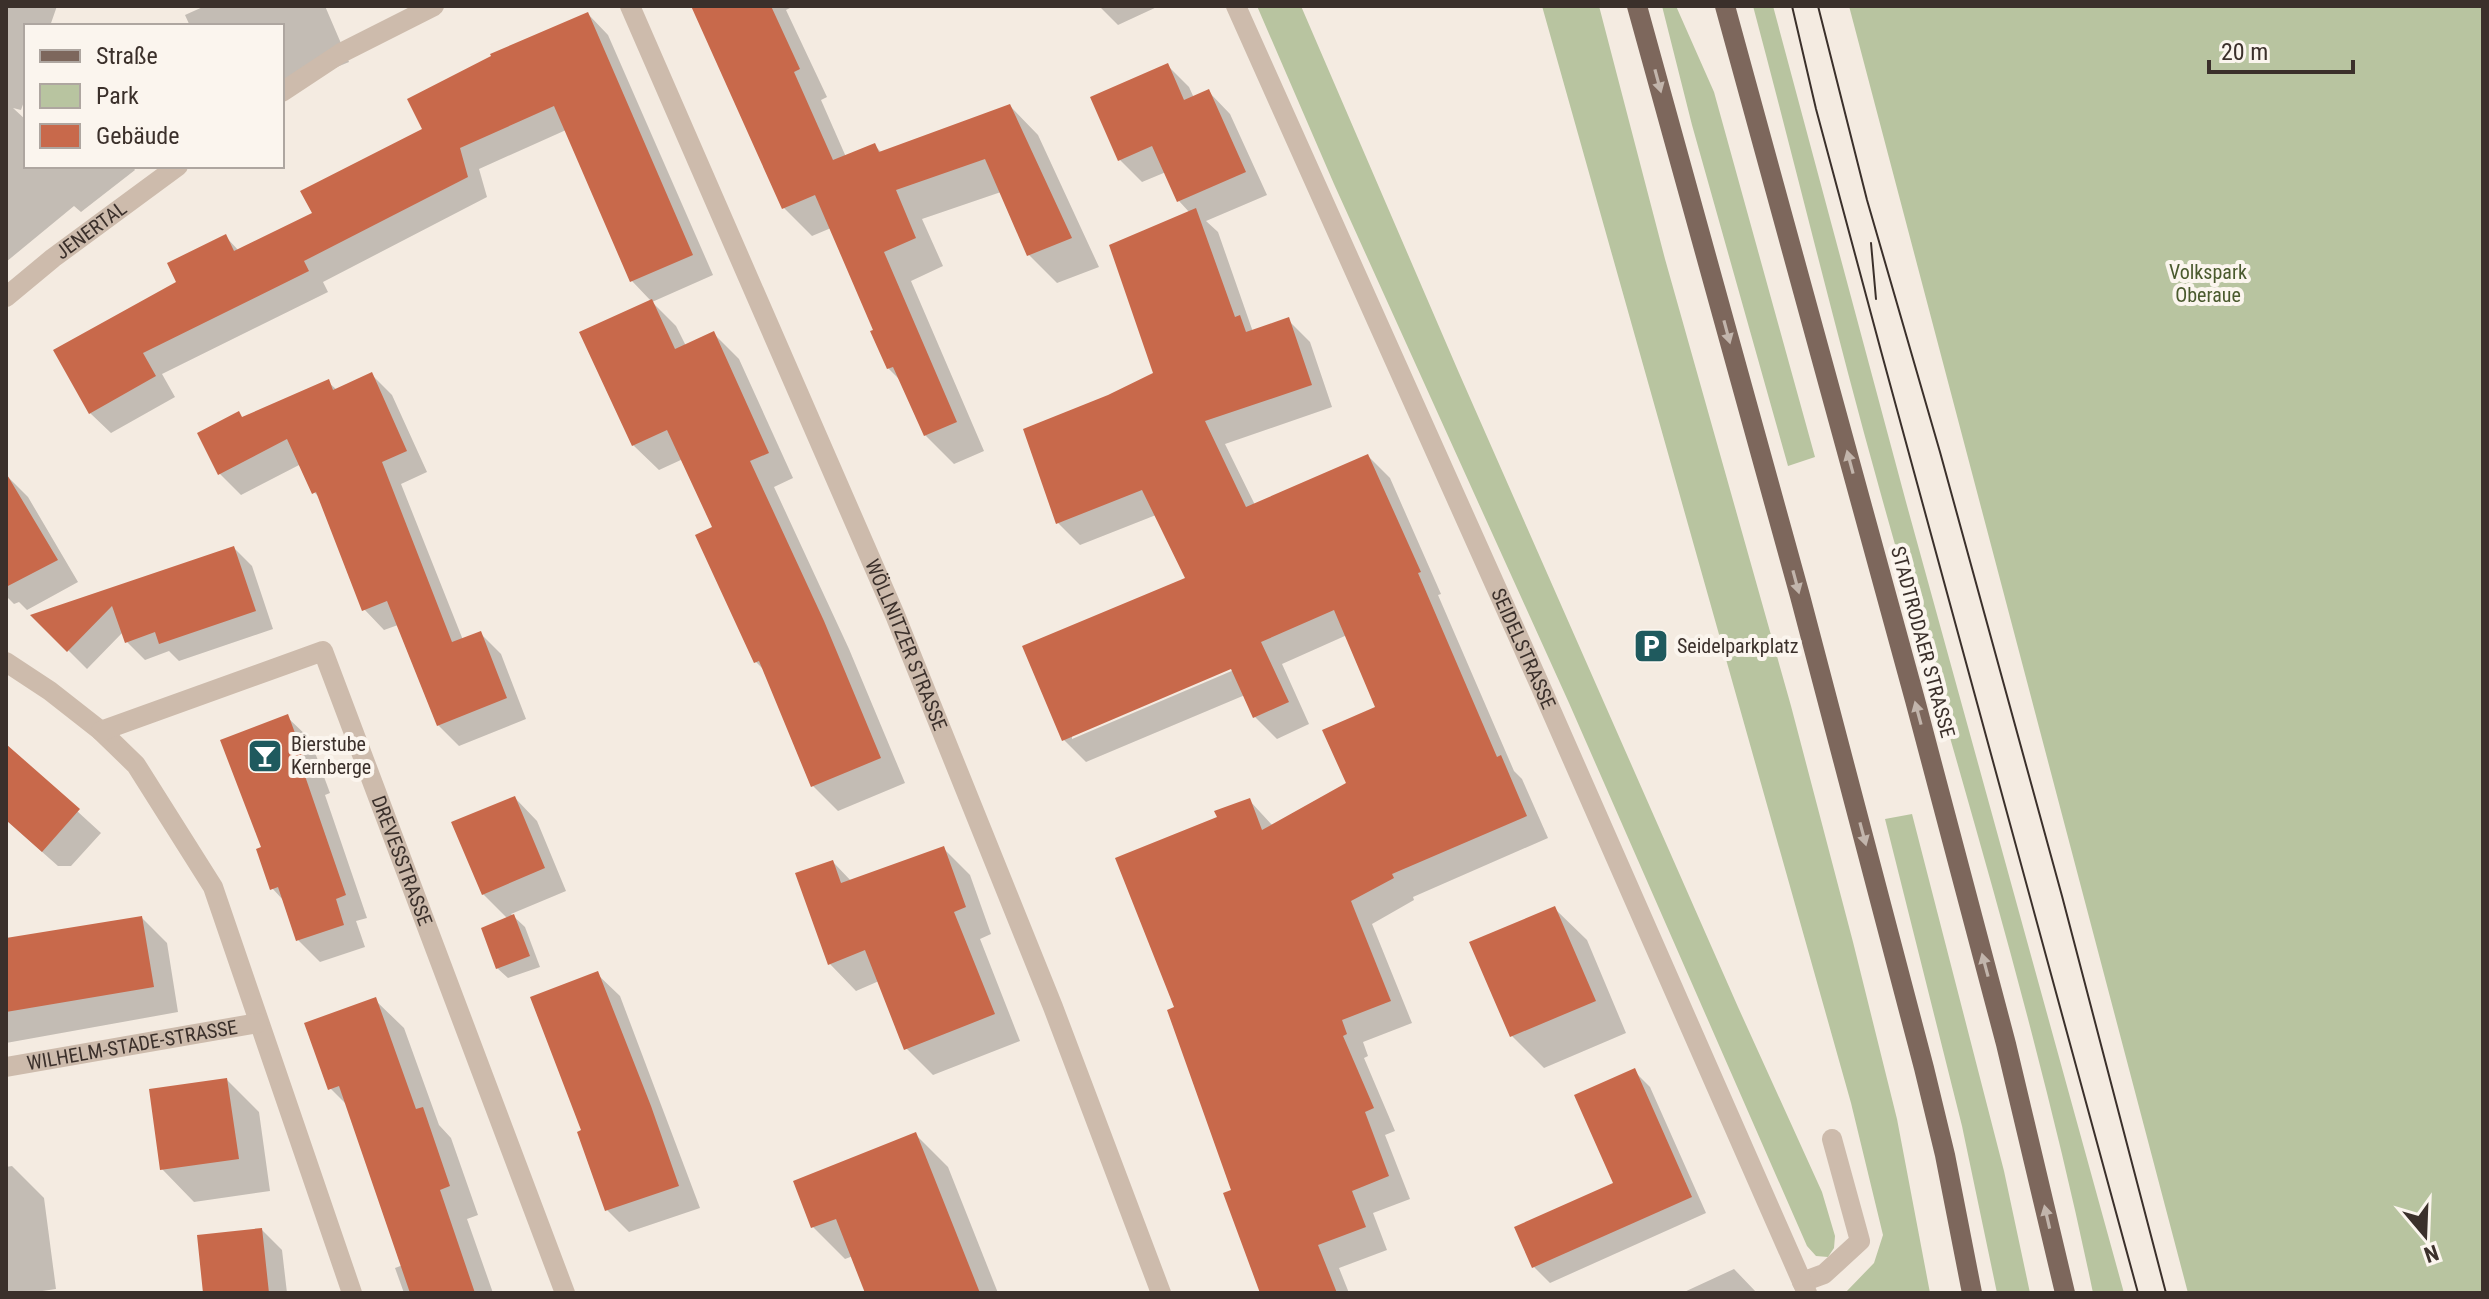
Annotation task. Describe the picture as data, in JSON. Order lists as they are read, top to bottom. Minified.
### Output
{"streets":{"main road":["STADTRODAER STRASSE"],"street":["JENERTAL","WÖLLNITZER STRASSE","SEIDELSTRASSE","DREVESSTRASSE","WILHELM-STADE-STRASSE"]},"parks":["Volkspark Oberaue"],"places":{"parking":["Seidelparkplatz"],"bar":["Bierstube Kernberge"]},"legend":["Straße","Park","Gebäude"],"scale_bar":"20 m","north":"bottom"}
